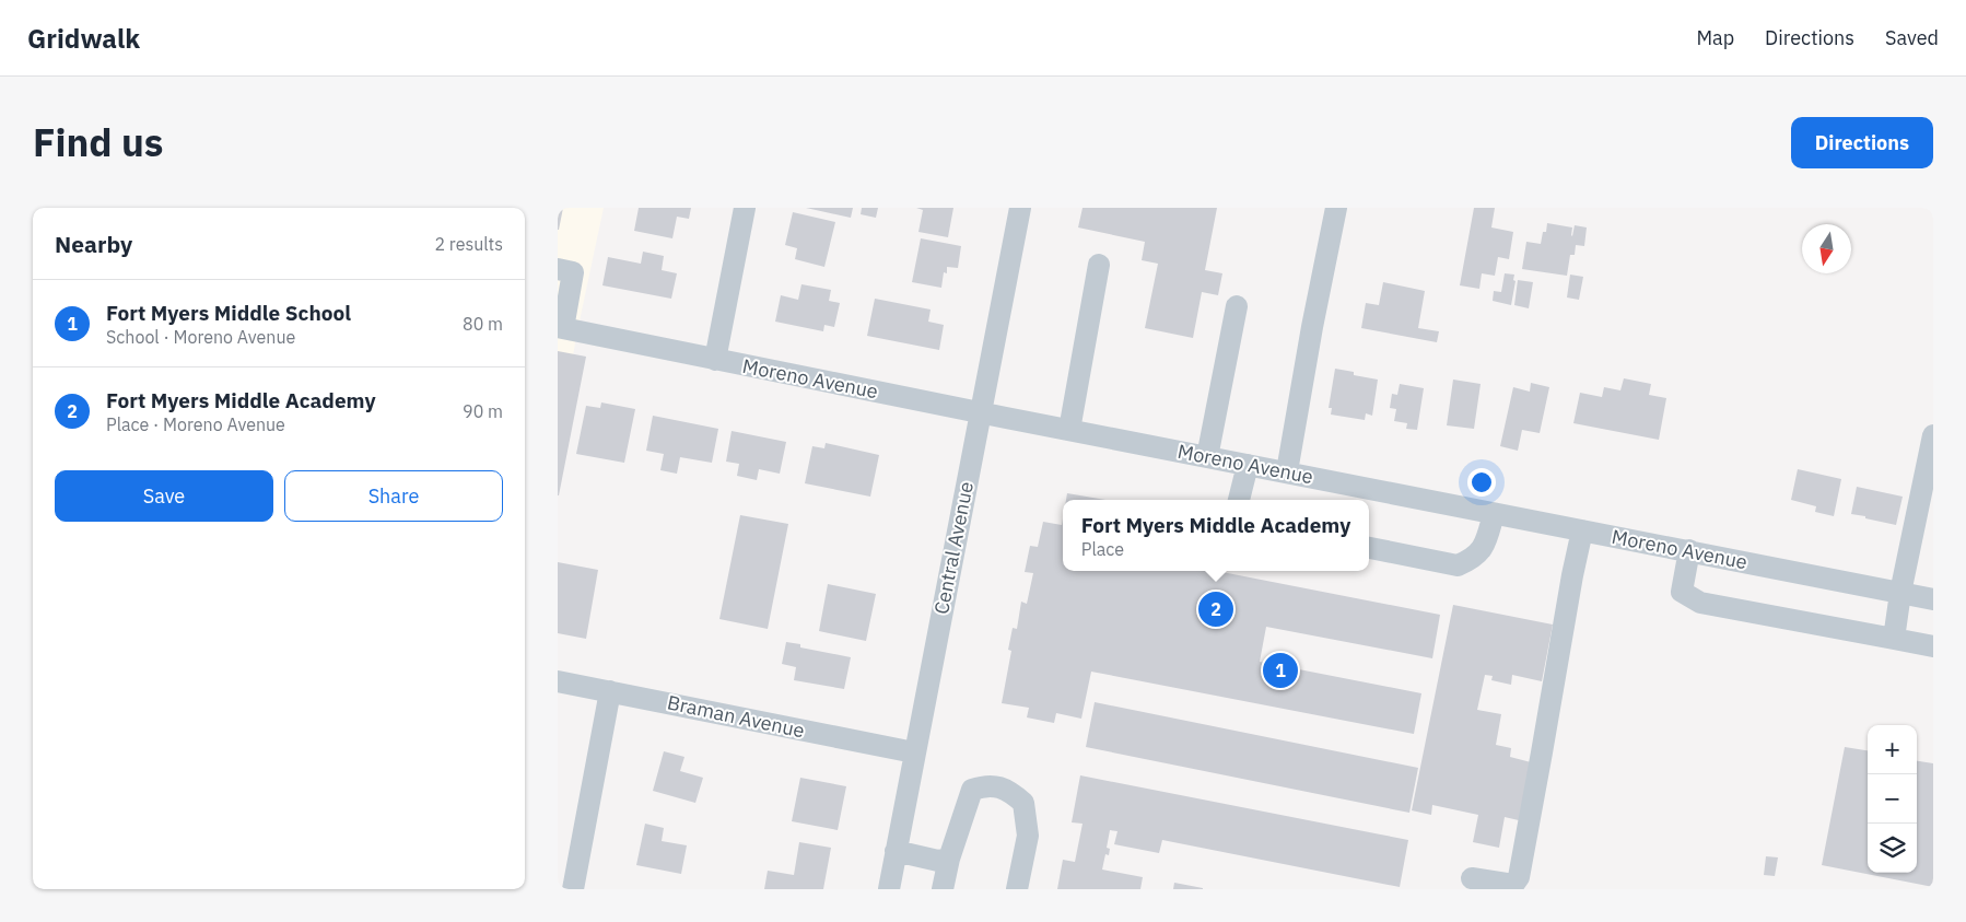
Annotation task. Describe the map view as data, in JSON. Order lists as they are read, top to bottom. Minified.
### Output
{"streets":{"street":["Moreno Avenue","Central Avenue","Braman Avenue"]},"crossings":[["Moreno Avenue","Central Avenue"],["Central Avenue","Braman Avenue"]],"north":"bottom","page":{"header":"Gridwalk","nav":["Map","Directions","Saved"],"title":"Find us","buttons":["Directions",["Save","Share"]],"heading":["Nearby","2 results"],"list":[{"mark":"1","name":"Fort Myers Middle School","note":"School · Moreno Avenue","value":"80 m"},{"mark":"2","name":"Fort Myers Middle Academy","note":"Place · Moreno Avenue","value":"90 m"}],"popup":["Fort Myers Middle Academy","Place"],"pins":["2","1"],"map_buttons":["+","−"]}}
